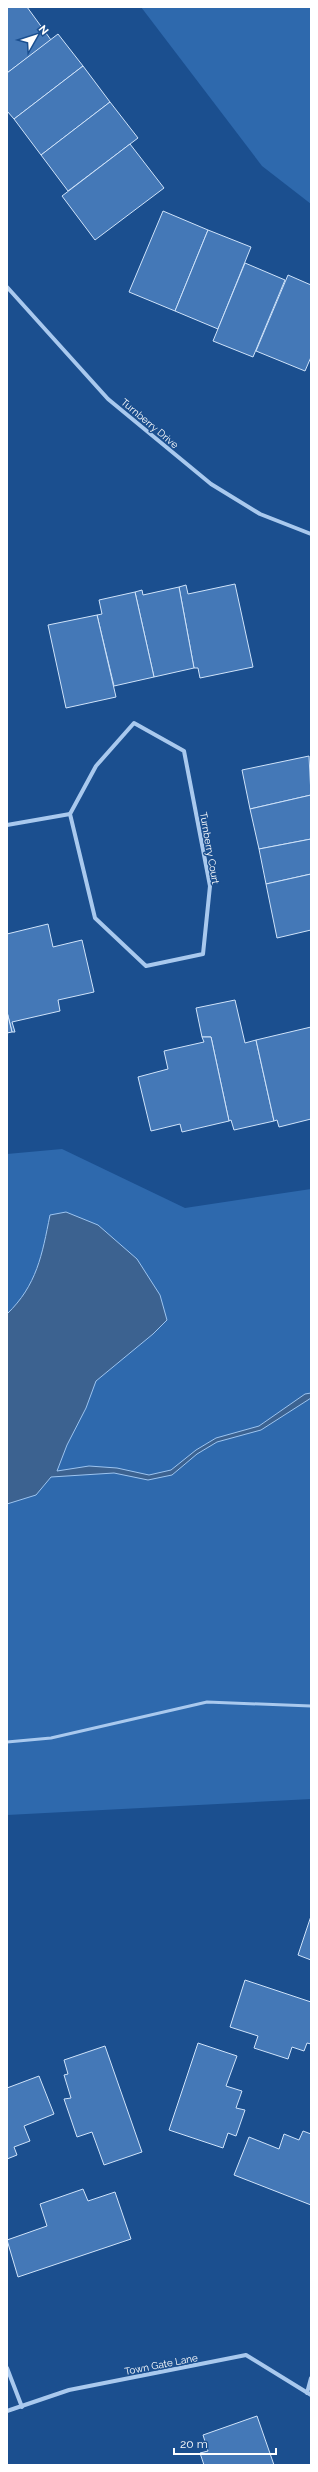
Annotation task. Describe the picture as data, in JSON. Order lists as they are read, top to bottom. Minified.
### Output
{"streets":{"street":["Turnberry Drive","Turnberry Court","Town Gate Lane"]},"scale_bar":"20 m","north":"top right"}
